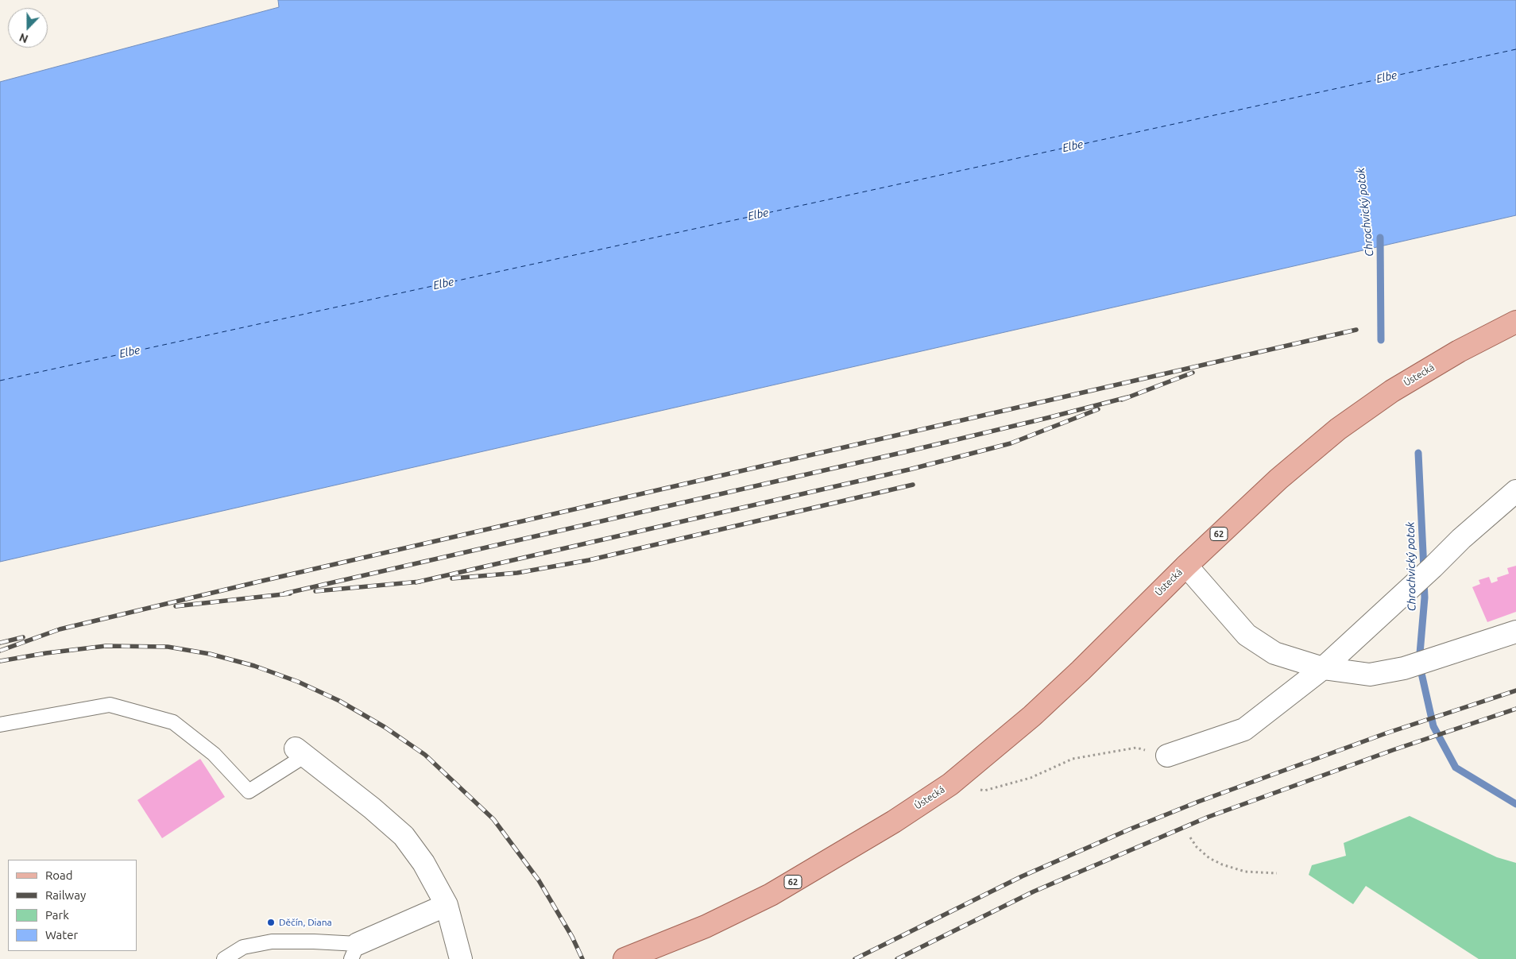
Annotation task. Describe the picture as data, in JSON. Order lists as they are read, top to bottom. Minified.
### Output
{"streets":{"main road":["Ústecká","62"]},"water":["Elbe","Chrochvický potok"],"places":["Děčín, Diana"],"legend":["Road","Railway","Park","Water"],"north":"bottom"}
